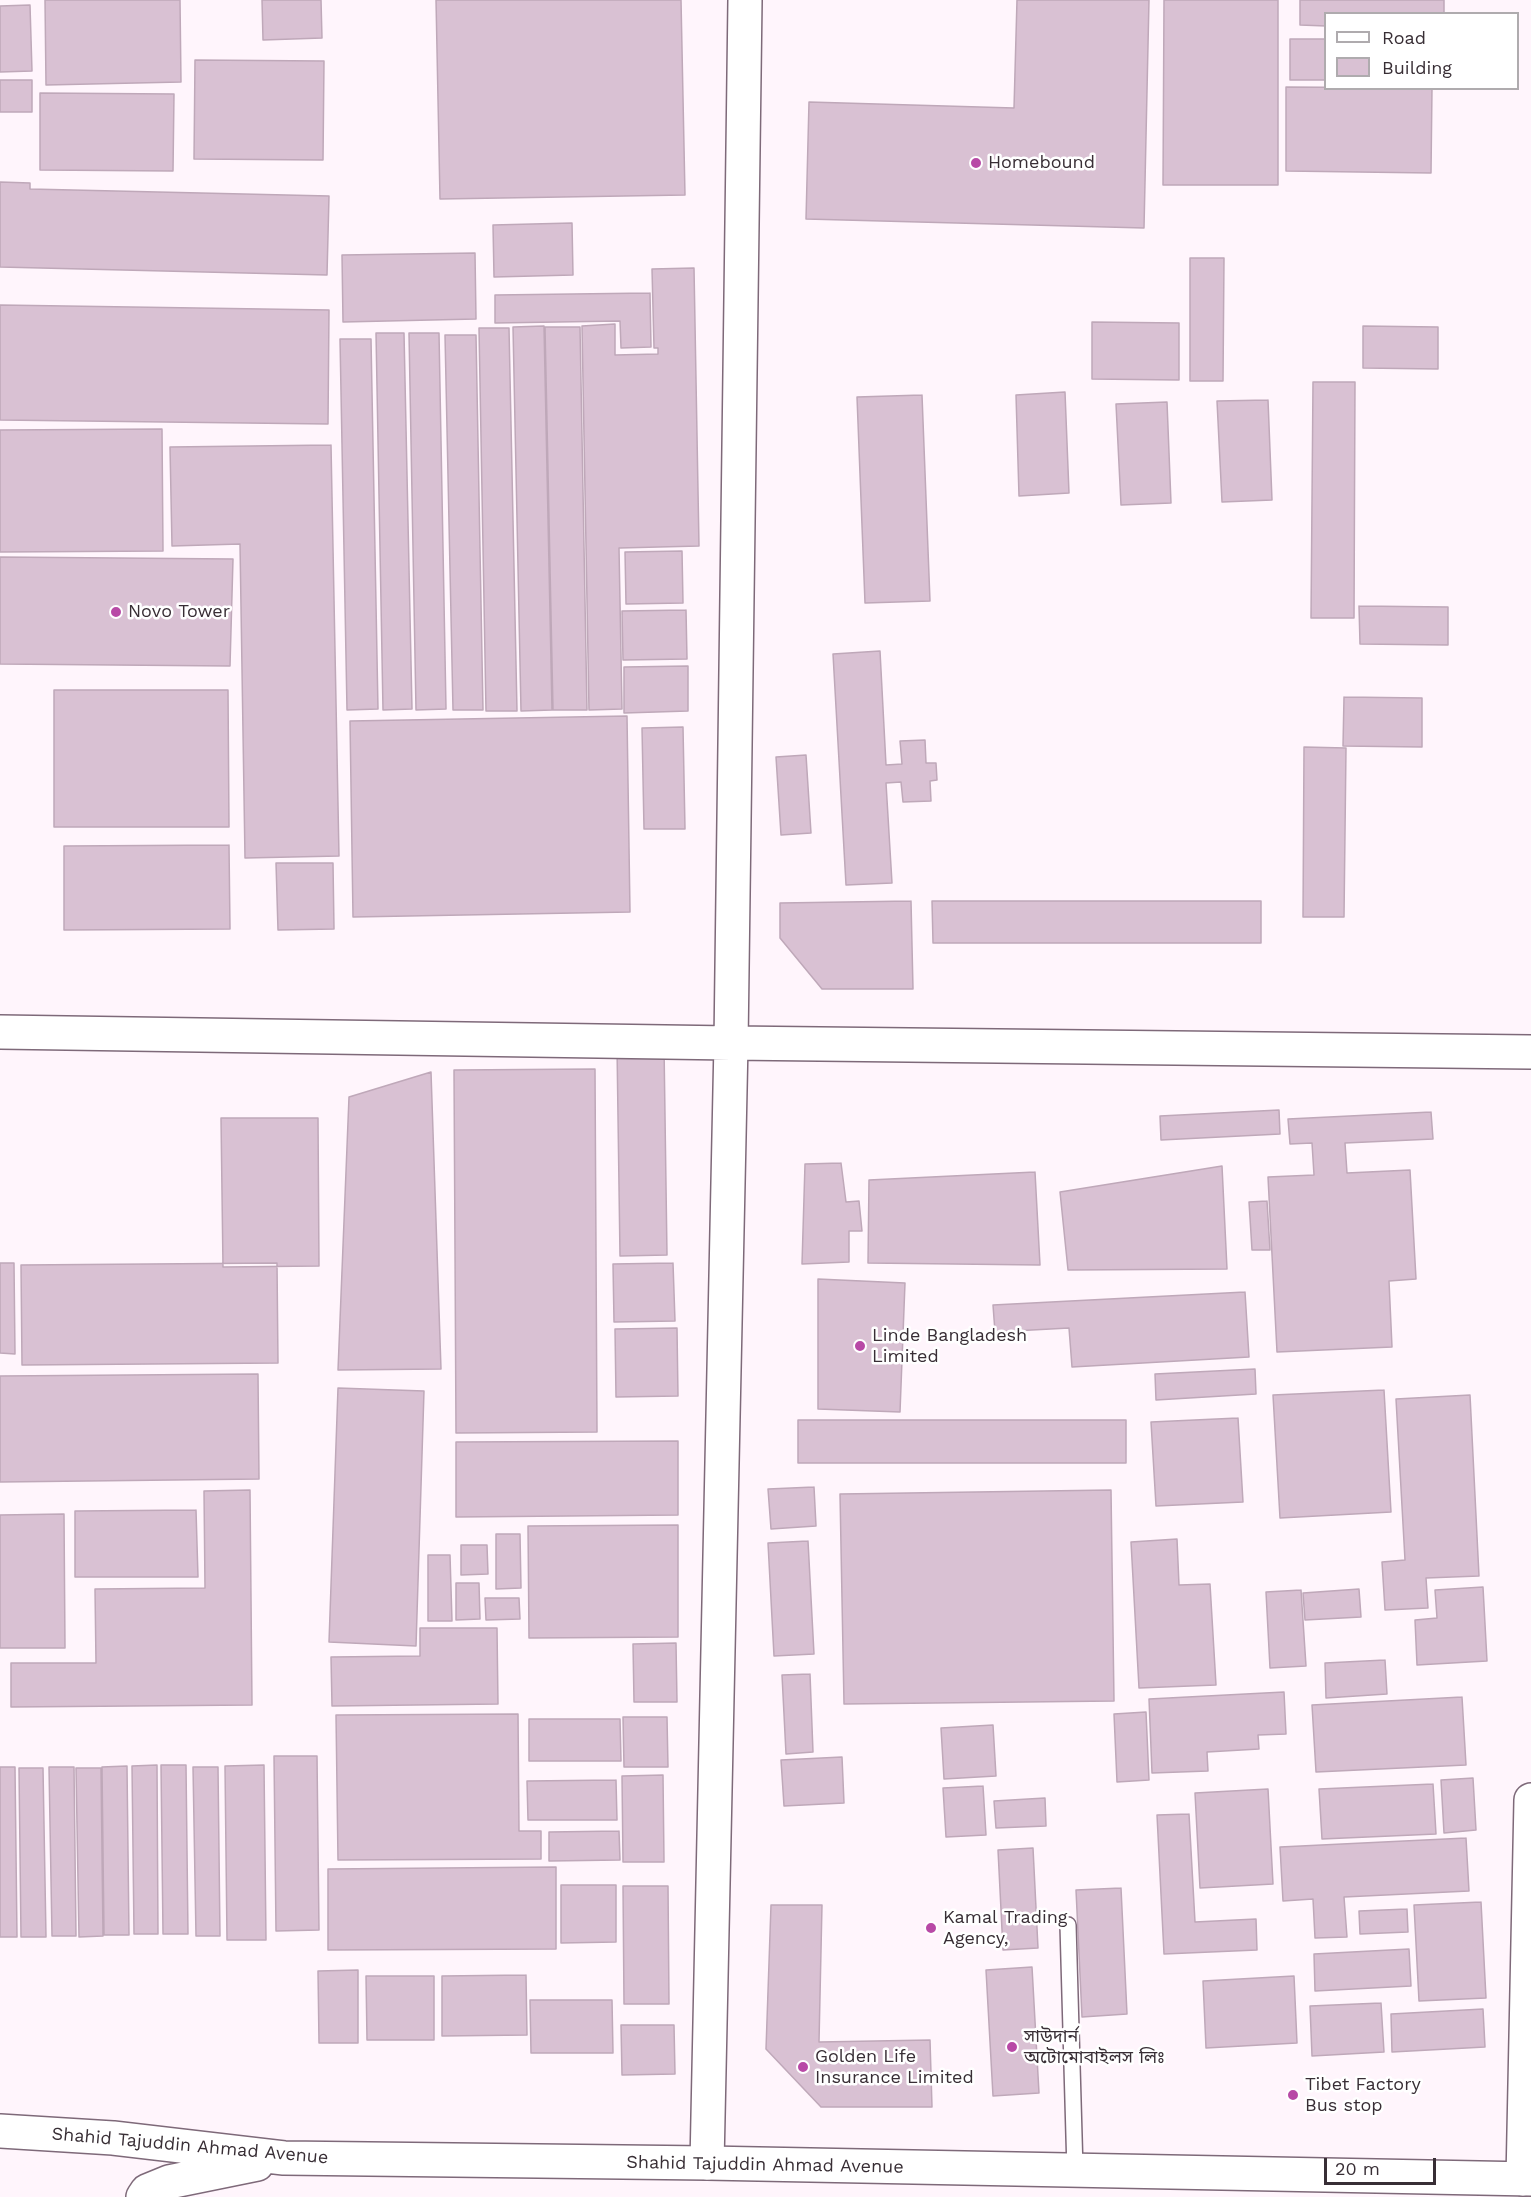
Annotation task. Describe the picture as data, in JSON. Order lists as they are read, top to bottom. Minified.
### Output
{"streets":{"street":["Shahid Tajuddin Ahmad Avenue"]},"places":["Homebound","Novo Tower","Linde Bangladesh Limited","Kamal Trading Agency,","সাউদার্ন অটোমোবাইলস লিঃ","Golden Life Insurance Limited","Tibet Factory Bus stop"],"legend":["Road","Building"],"scale_bar":"20 m"}
